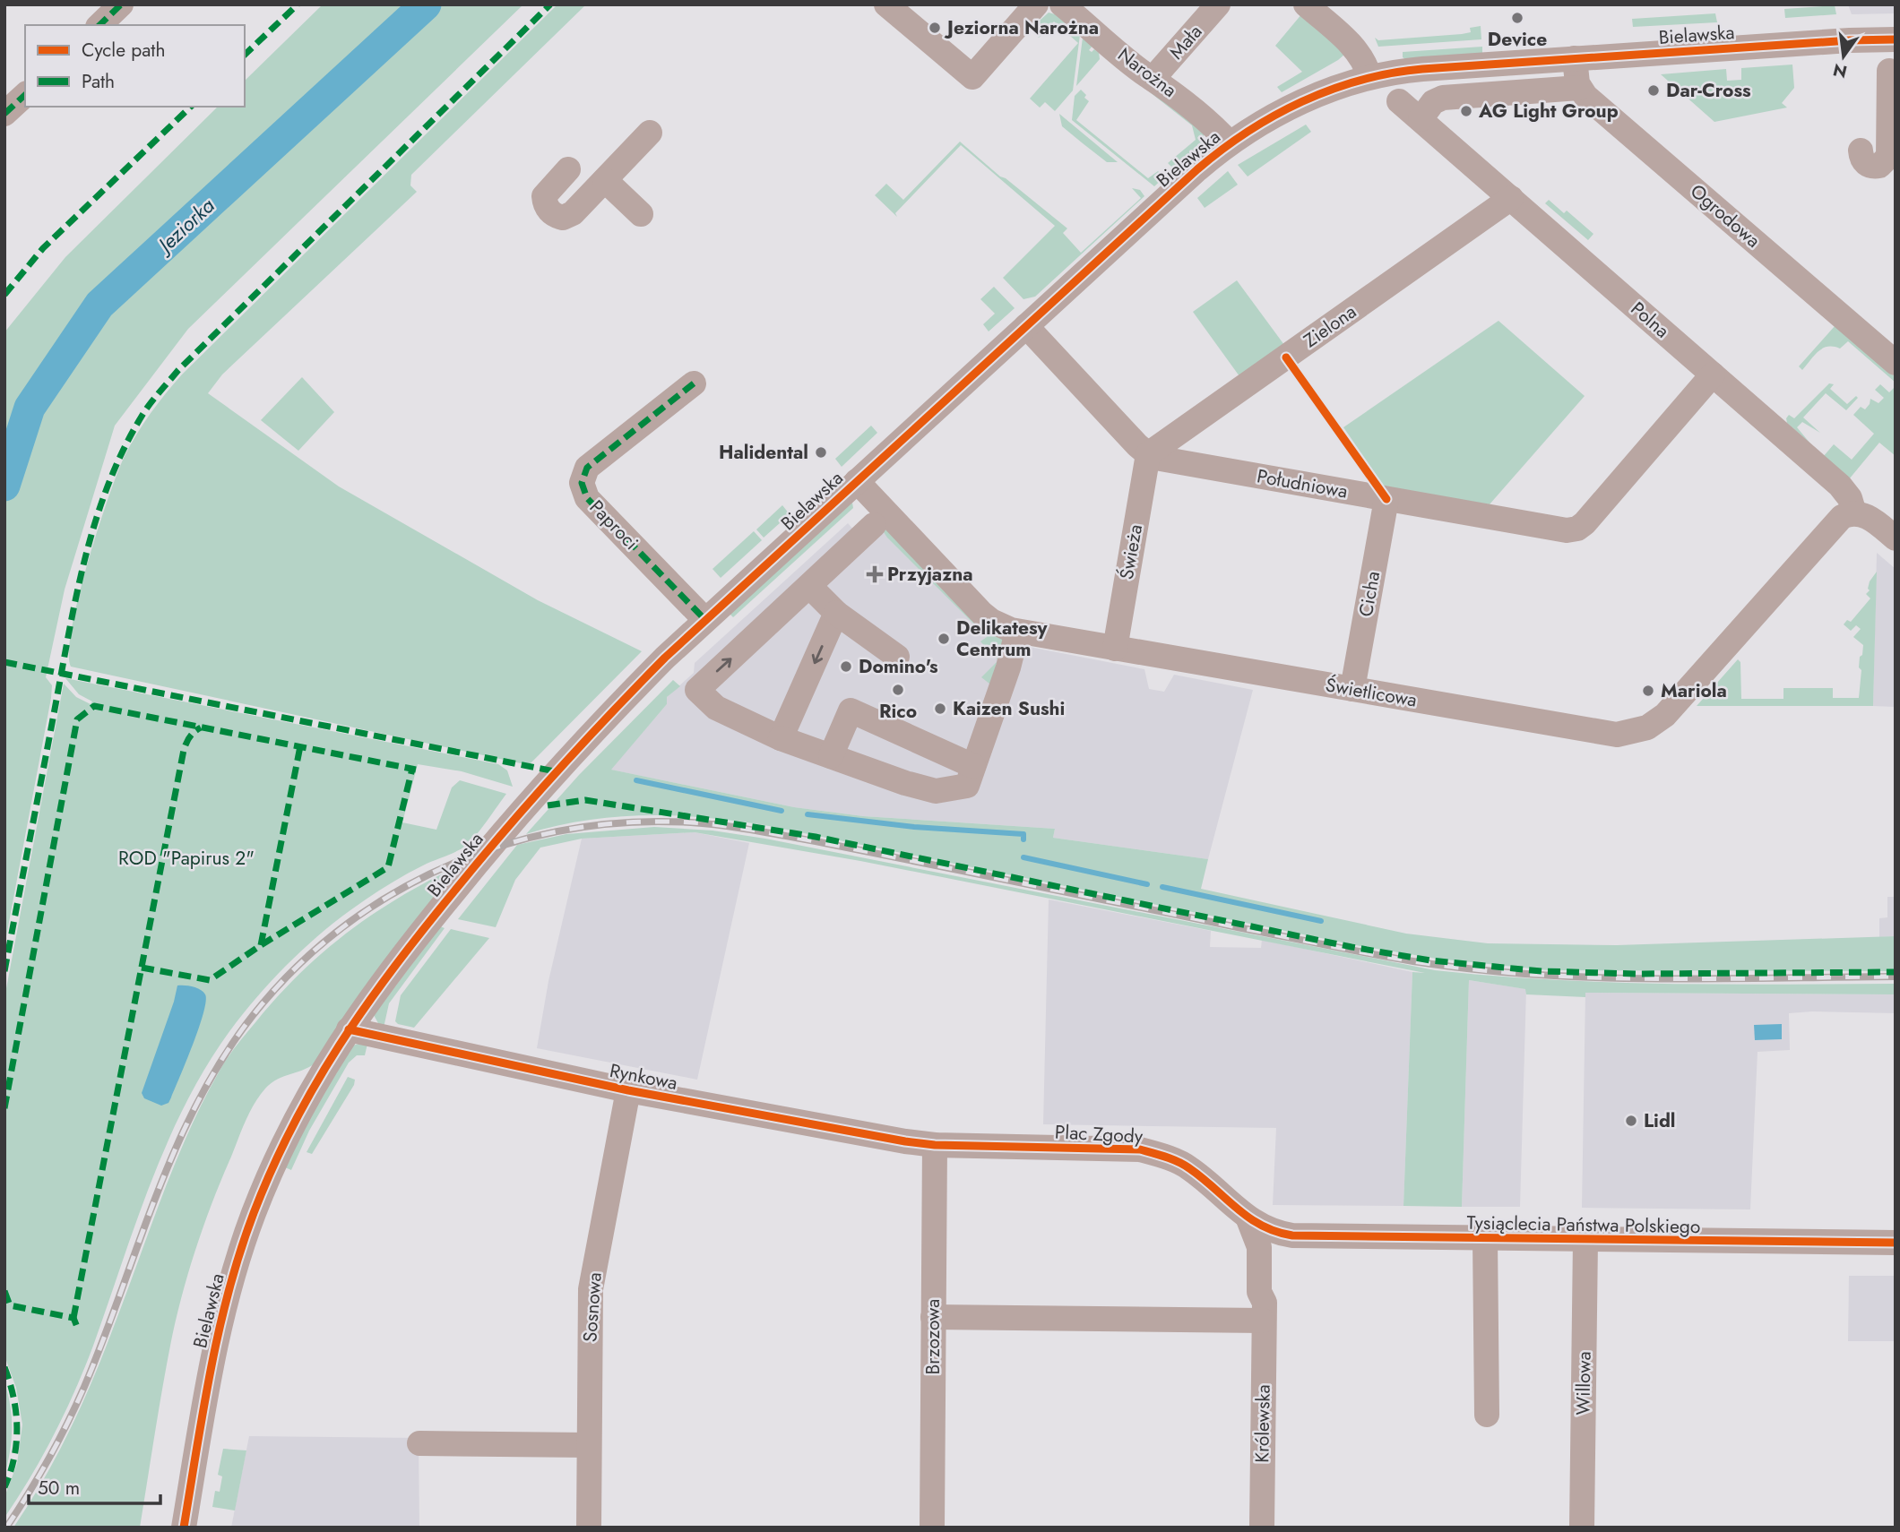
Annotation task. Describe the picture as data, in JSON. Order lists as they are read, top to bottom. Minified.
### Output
{"streets":{"street":["Bielawska","Mała","Narożna","Ogrodowa","Polna","Zielona","Południowa","Paproci","Świeża","Cicha","Świetlicowa","Rynkowa","Plac Zgody","Tysiąclecia Państwa Polskiego","Sosnowa","Brzozowa","Willowa","Królewska"]},"crossings":[["Bielawska","Narożna"],["Bielawska","Południowa"],["Bielawska","Paproci"],["Bielawska","Świetlicowa"],["Bielawska","Rynkowa"],["Mała","Narożna"],["Polna","Zielona"],["Polna","Południowa"],["Polna","Świetlicowa"],["Zielona","Południowa"],["Zielona","Świeża"],["Południowa","Świeża"],["Południowa","Cicha"],["Świeża","Świetlicowa"],["Cicha","Świetlicowa"],["Rynkowa","Plac Zgody"],["Rynkowa","Sosnowa"],["Rynkowa","Brzozowa"],["Plac Zgody","Tysiąclecia Państwa Polskiego"],["Plac Zgody","Brzozowa"],["Plac Zgody","Królewska"],["Tysiąclecia Państwa Polskiego","Willowa"]],"water":["Jeziorka"],"parks":["ROD \"Papirus 2\""],"places":{"other":["Device","Jeziorna Narożna","Dar-Cross","AG Light Group","Halidental","Delikatesy Centrum","Domino's","Rico","Mariola","Kaizen Sushi","Lidl"],"health":["Przyjazna"]},"legend":["Cycle path","Path"],"scale_bar":"50 m","north":"bottom"}
